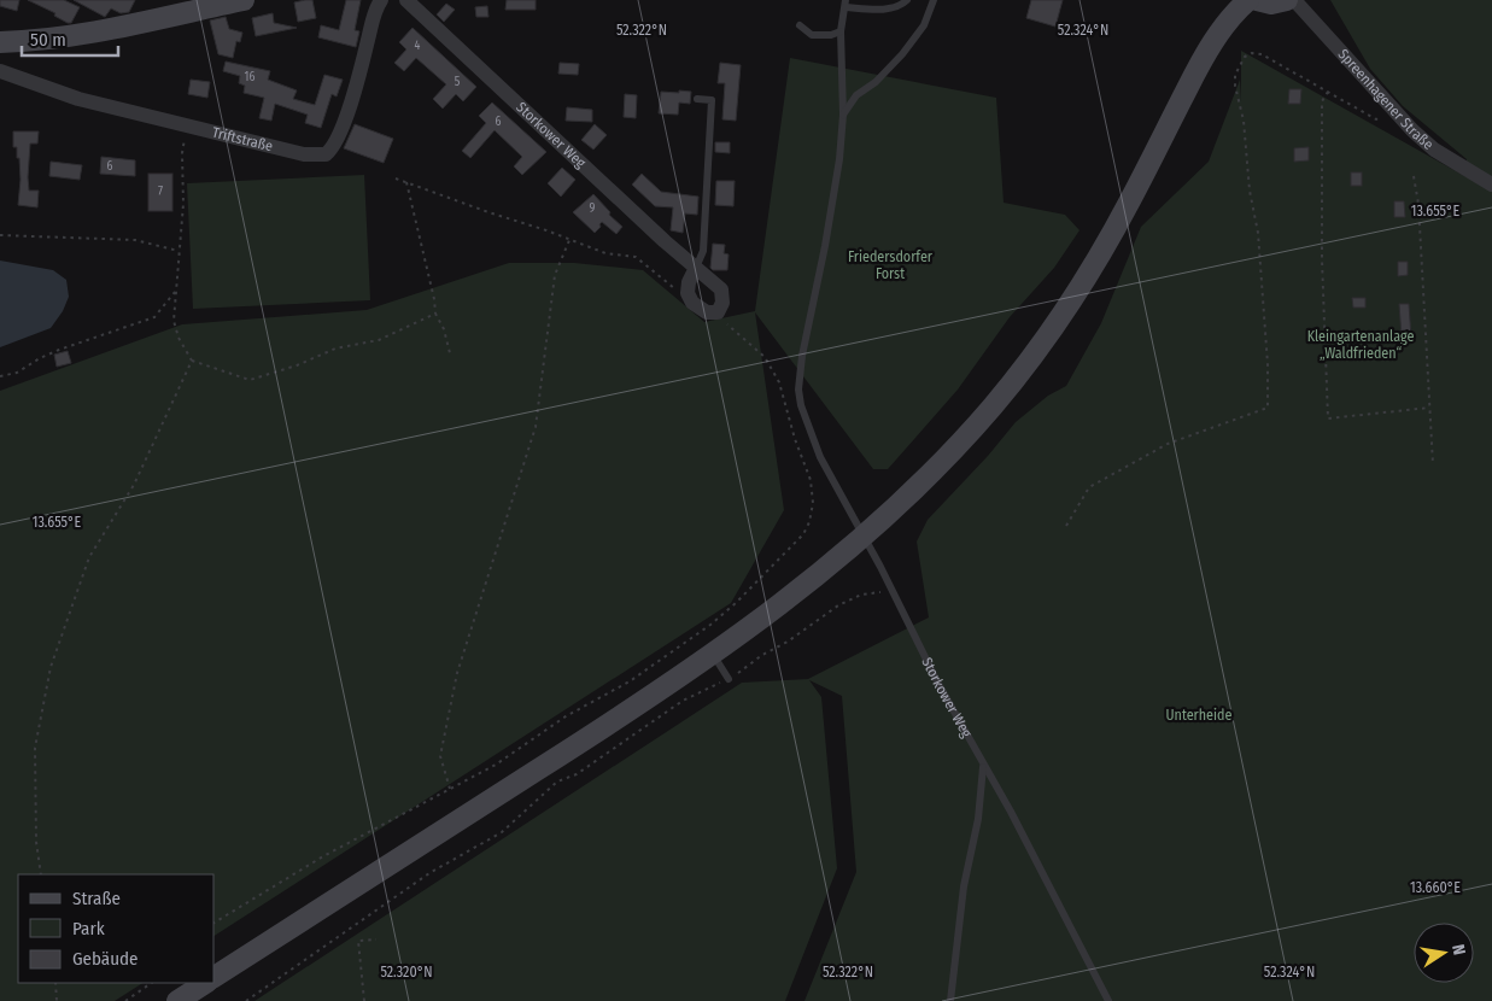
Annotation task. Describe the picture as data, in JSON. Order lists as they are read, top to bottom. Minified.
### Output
{"streets":{"street":["Spreenhagener Straße","Storkower Weg","Triftstraße"]},"parks":["Friedersdorfer Forst","Kleingartenanlage „Waldfrieden“","Unterheide"],"house_numbers":["4","16","5","6","6","7","9"],"legend":["Straße","Park","Gebäude"],"scale_bar":"50 m","north":"right","coordinates":["52.322°N","52.324°N","13.655°E","13.660°E","52.320°N"]}
